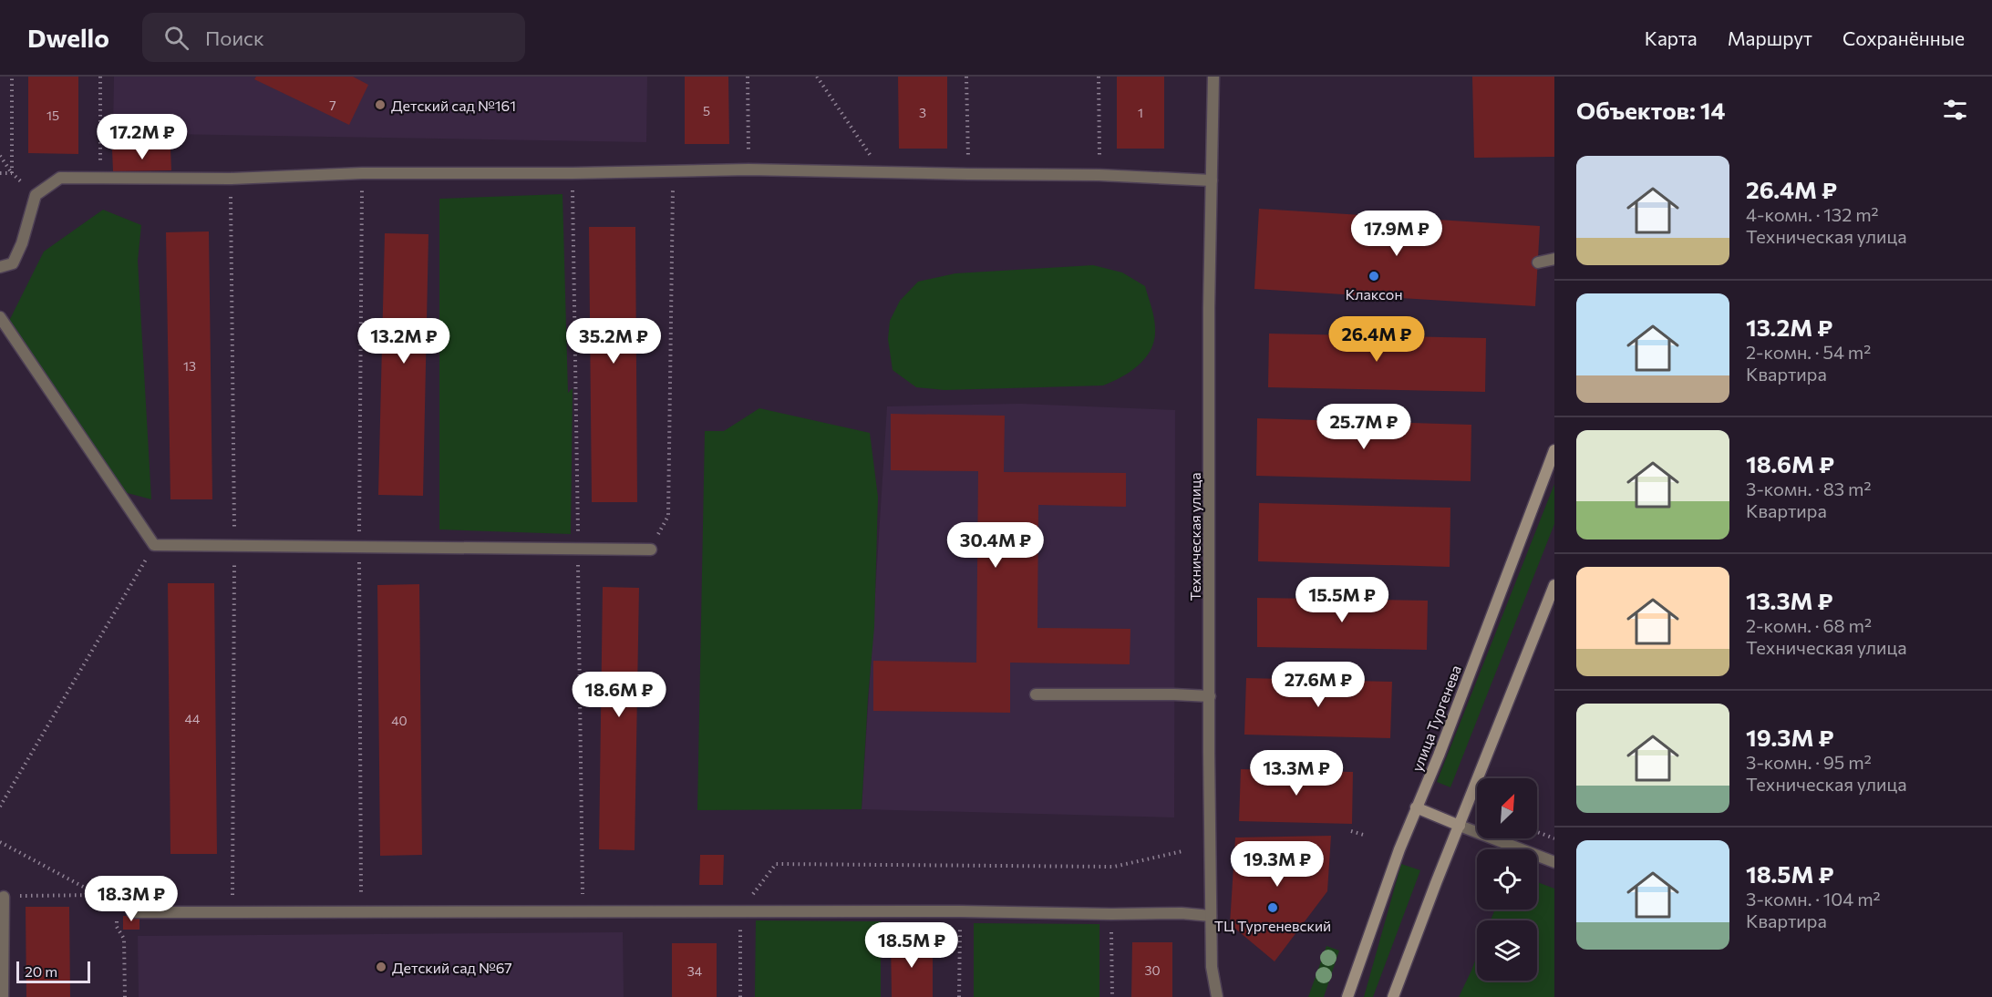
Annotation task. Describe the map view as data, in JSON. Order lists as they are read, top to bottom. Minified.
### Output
{"streets":{"main road":["улица Тургенева"],"street":["Техническая улица"]},"places":["Детский сад №161","Клаксон","ТЦ Тургеневский","Детский сад №67"],"house_numbers":["7","5","3","1","15","13","44","40","30","34"],"scale_bar":"20 m","north":"top right","page":{"header":"Dwello","search":"Поиск","nav":["Карта","Маршрут","Сохранённые"],"heading":"Объектов: 14","price":["17.2M ₽","17.9M ₽","26.4M ₽","13.2M ₽","35.2M ₽","25.7M ₽","30.4M ₽","15.5M ₽","27.6M ₽","18.6M ₽","13.3M ₽","19.3M ₽","18.3M ₽","18.5M ₽"],"list":[{"name":"26.4M ₽","note":"4-комн. · 132 m² · Техническая улица"},{"name":"13.2M ₽","note":"2-комн. · 54 m² · Квартира"},{"name":"18.6M ₽","note":"3-комн. · 83 m² · Квартира"},{"name":"13.3M ₽","note":"2-комн. · 68 m² · Техническая улица"},{"name":"19.3M ₽","note":"3-комн. · 95 m² · Техническая улица"},{"name":"18.5M ₽","note":"3-комн. · 104 m² · Квартира"}],"scale":"20 m"}}
